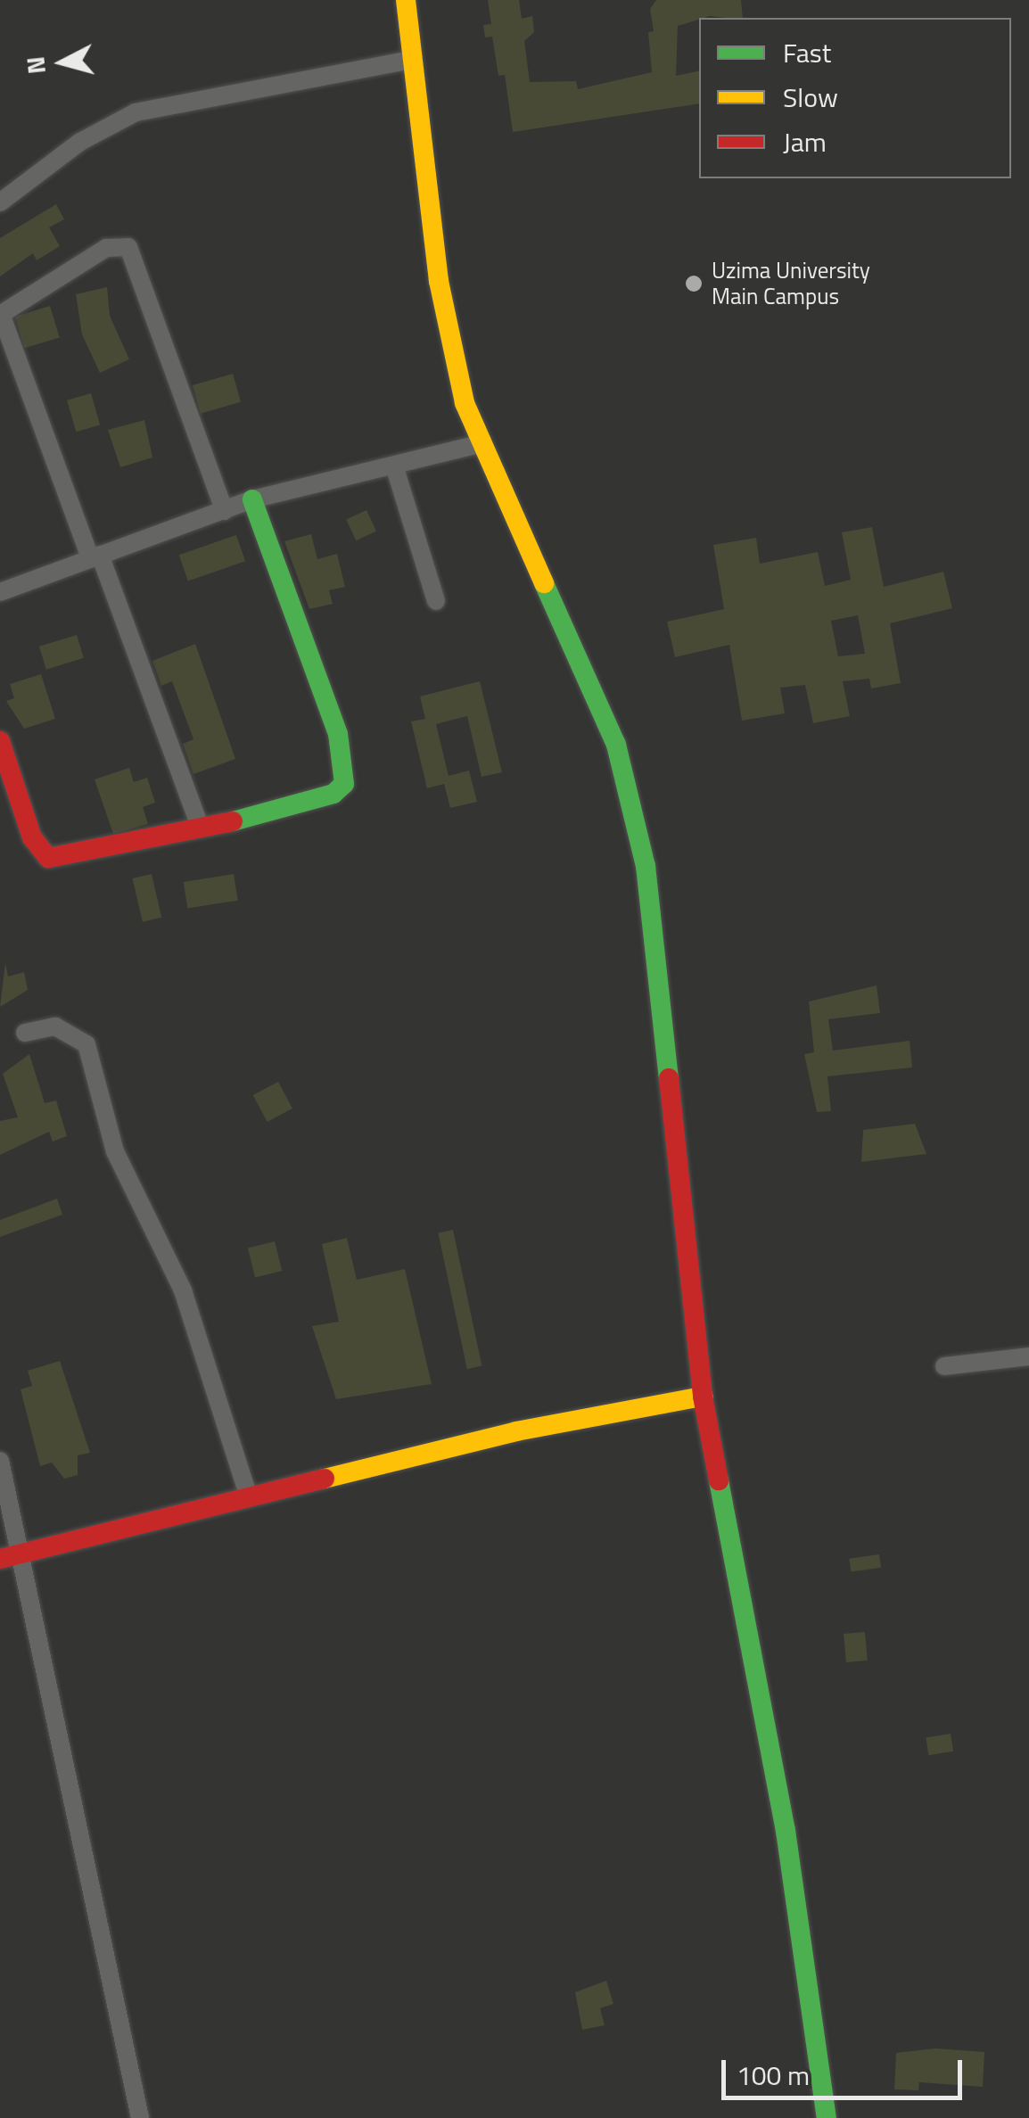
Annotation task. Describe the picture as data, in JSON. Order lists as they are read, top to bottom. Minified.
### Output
{"places":["Uzima University Main Campus"],"legend":["Fast","Slow","Jam"],"scale_bar":"100 m","north":"left"}
